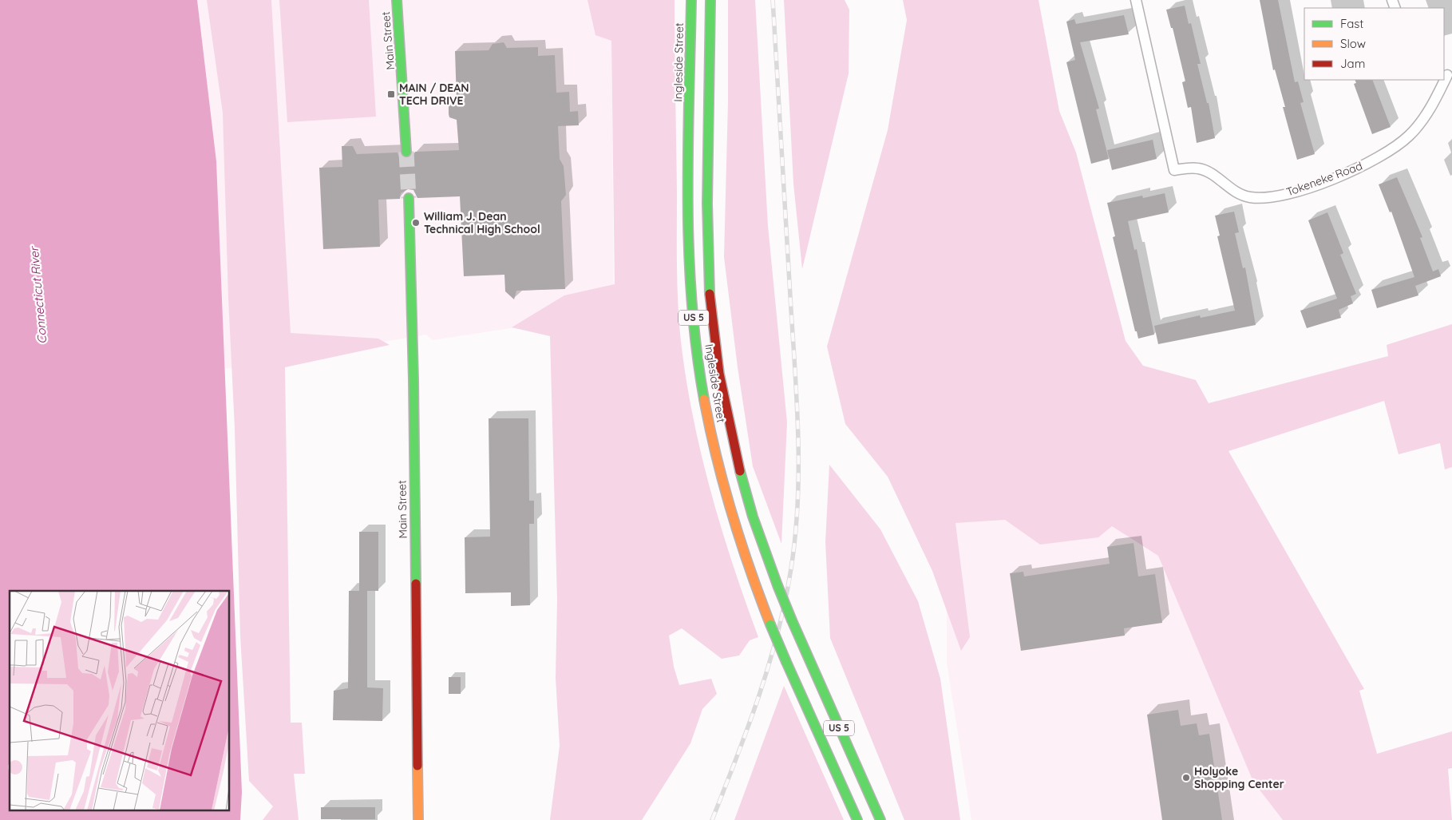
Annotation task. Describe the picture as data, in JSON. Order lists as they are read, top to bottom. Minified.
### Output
{"streets":{"main road":["Main Street","Ingleside Street","US 5"],"street":["Tokeneke Road"]},"water":["Connecticut River"],"places":{"transit":["MAIN / DEAN TECH DRIVE"],"other":["William J. Dean Technical High School","Holyoke Shopping Center"]},"legend":["Fast","Slow","Jam"]}
